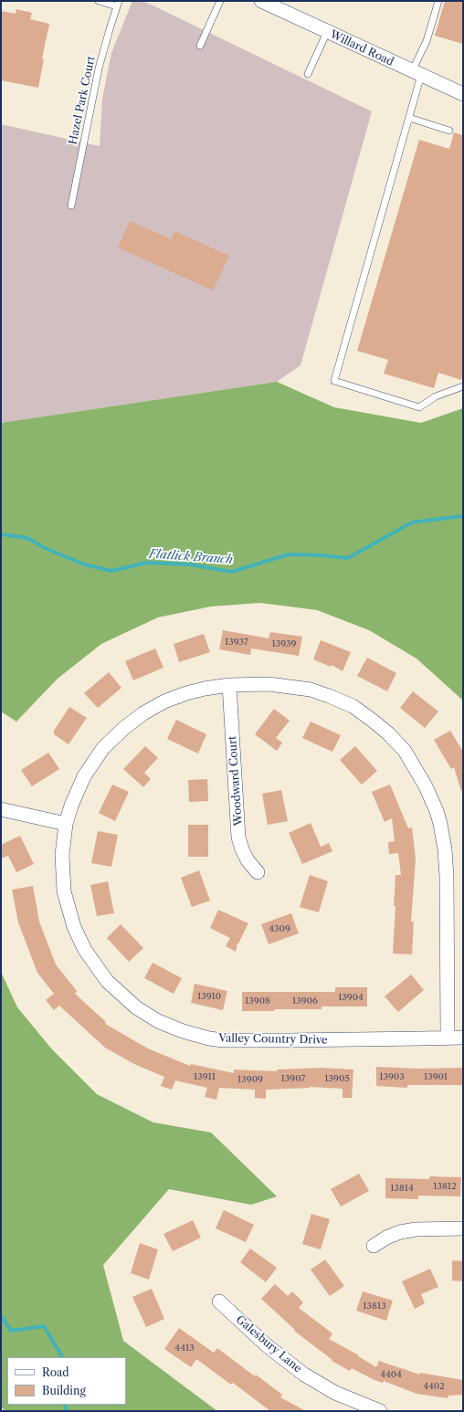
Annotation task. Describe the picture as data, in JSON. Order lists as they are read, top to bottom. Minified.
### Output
{"streets":{"street":["Willard Road","Woodward Court","Valley Country Drive","Galesbury Lane"],"lane":["Hazel Park Court"]},"crossings":[["Woodward Court","Valley Country Drive"]],"water":["Flatlick Branch"],"house_numbers":["13937","13939","4309","13910","13904","13908","13906","13911","13903","13901","13907","13905","13909","13812","13814","13813","4413","4404","4402"],"legend":["Road","Building"]}
